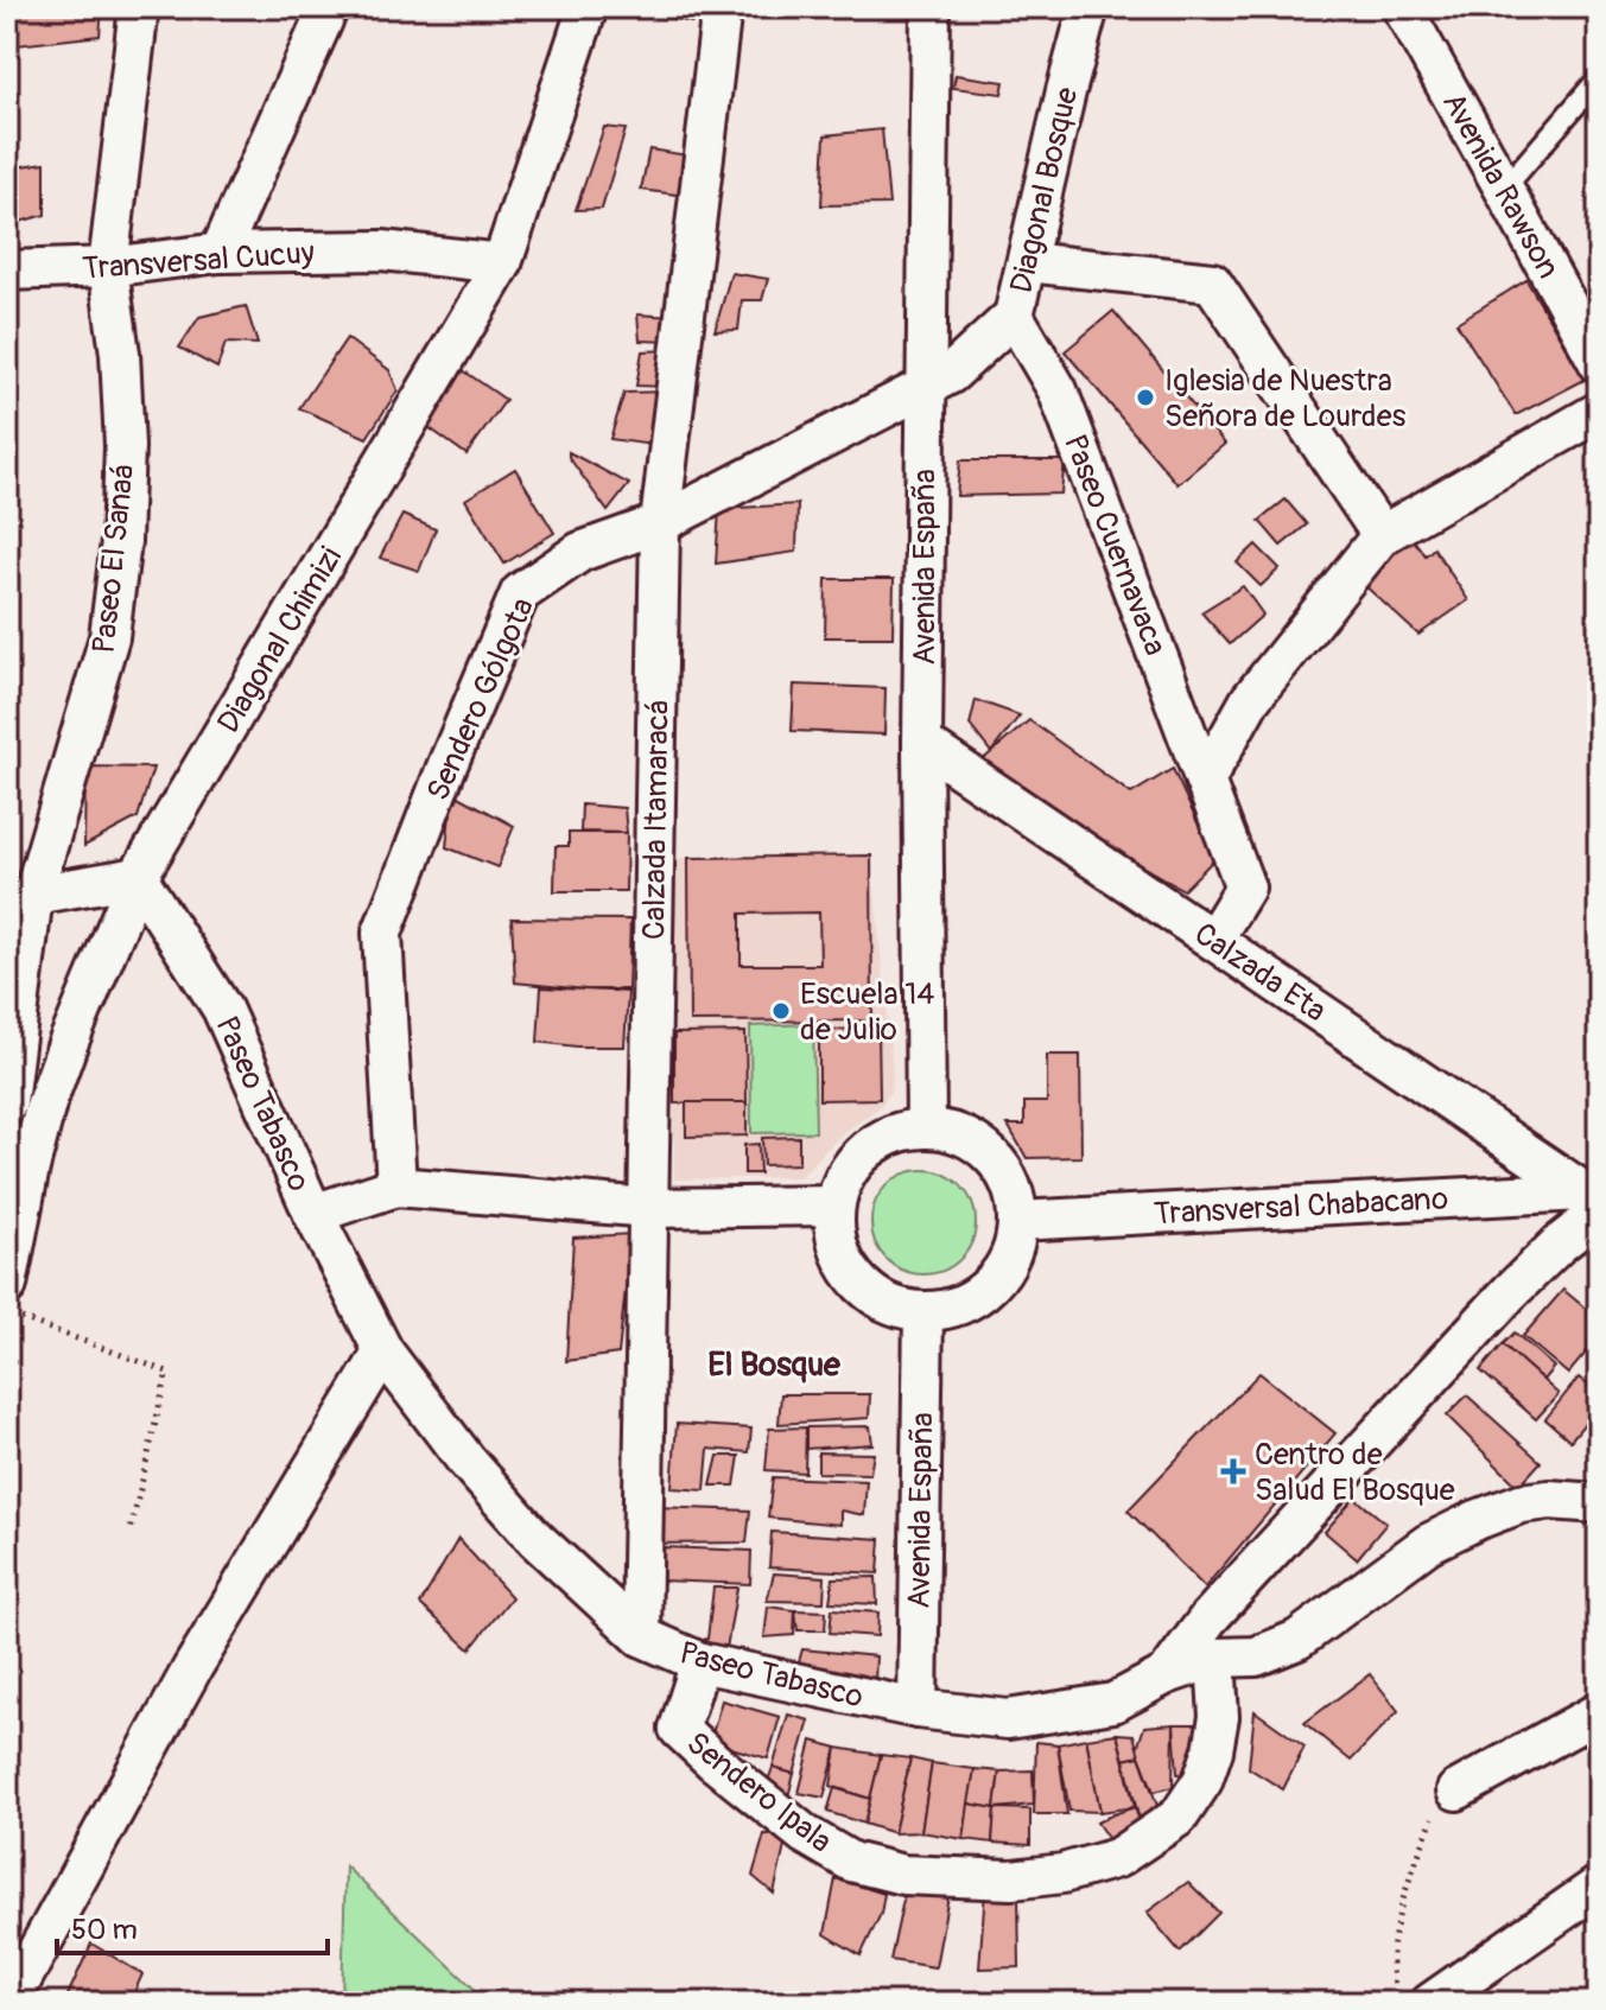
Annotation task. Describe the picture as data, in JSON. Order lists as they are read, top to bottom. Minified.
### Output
{"streets":{"street":["Avenida Rawson","Diagonal Bosque","Transversal Cucuy","Paseo Cuernavaca","Paseo El Sanaá","Avenida España","Diagonal Chimizi","Sendero Gólgota","Calzada Itamaracá","Calzada Eta","Paseo Tabasco","Transversal Chabacano","Sendero Ipala"]},"crossings":[["Diagonal Bosque","Paseo Cuernavaca"],["Diagonal Bosque","Avenida España"],["Diagonal Bosque","Sendero Gólgota"],["Transversal Cucuy","Paseo El Sanaá"],["Transversal Cucuy","Diagonal Chimizi"],["Paseo Cuernavaca","Calzada Eta"],["Avenida España","Sendero Gólgota"],["Avenida España","Calzada Eta"],["Avenida España","Paseo Tabasco"],["Avenida España","Transversal Chabacano"],["Diagonal Chimizi","Paseo Tabasco"],["Sendero Gólgota","Calzada Itamaracá"],["Calzada Itamaracá","Paseo Tabasco"],["Calzada Eta","Transversal Chabacano"],["Paseo Tabasco","Sendero Ipala"]],"districts":["El Bosque"],"places":{"other":["Iglesia de Nuestra Señora de Lourdes","Escuela 14 de Julio"],"health":["Centro de Salud El Bosque"]},"scale_bar":"50 m"}
